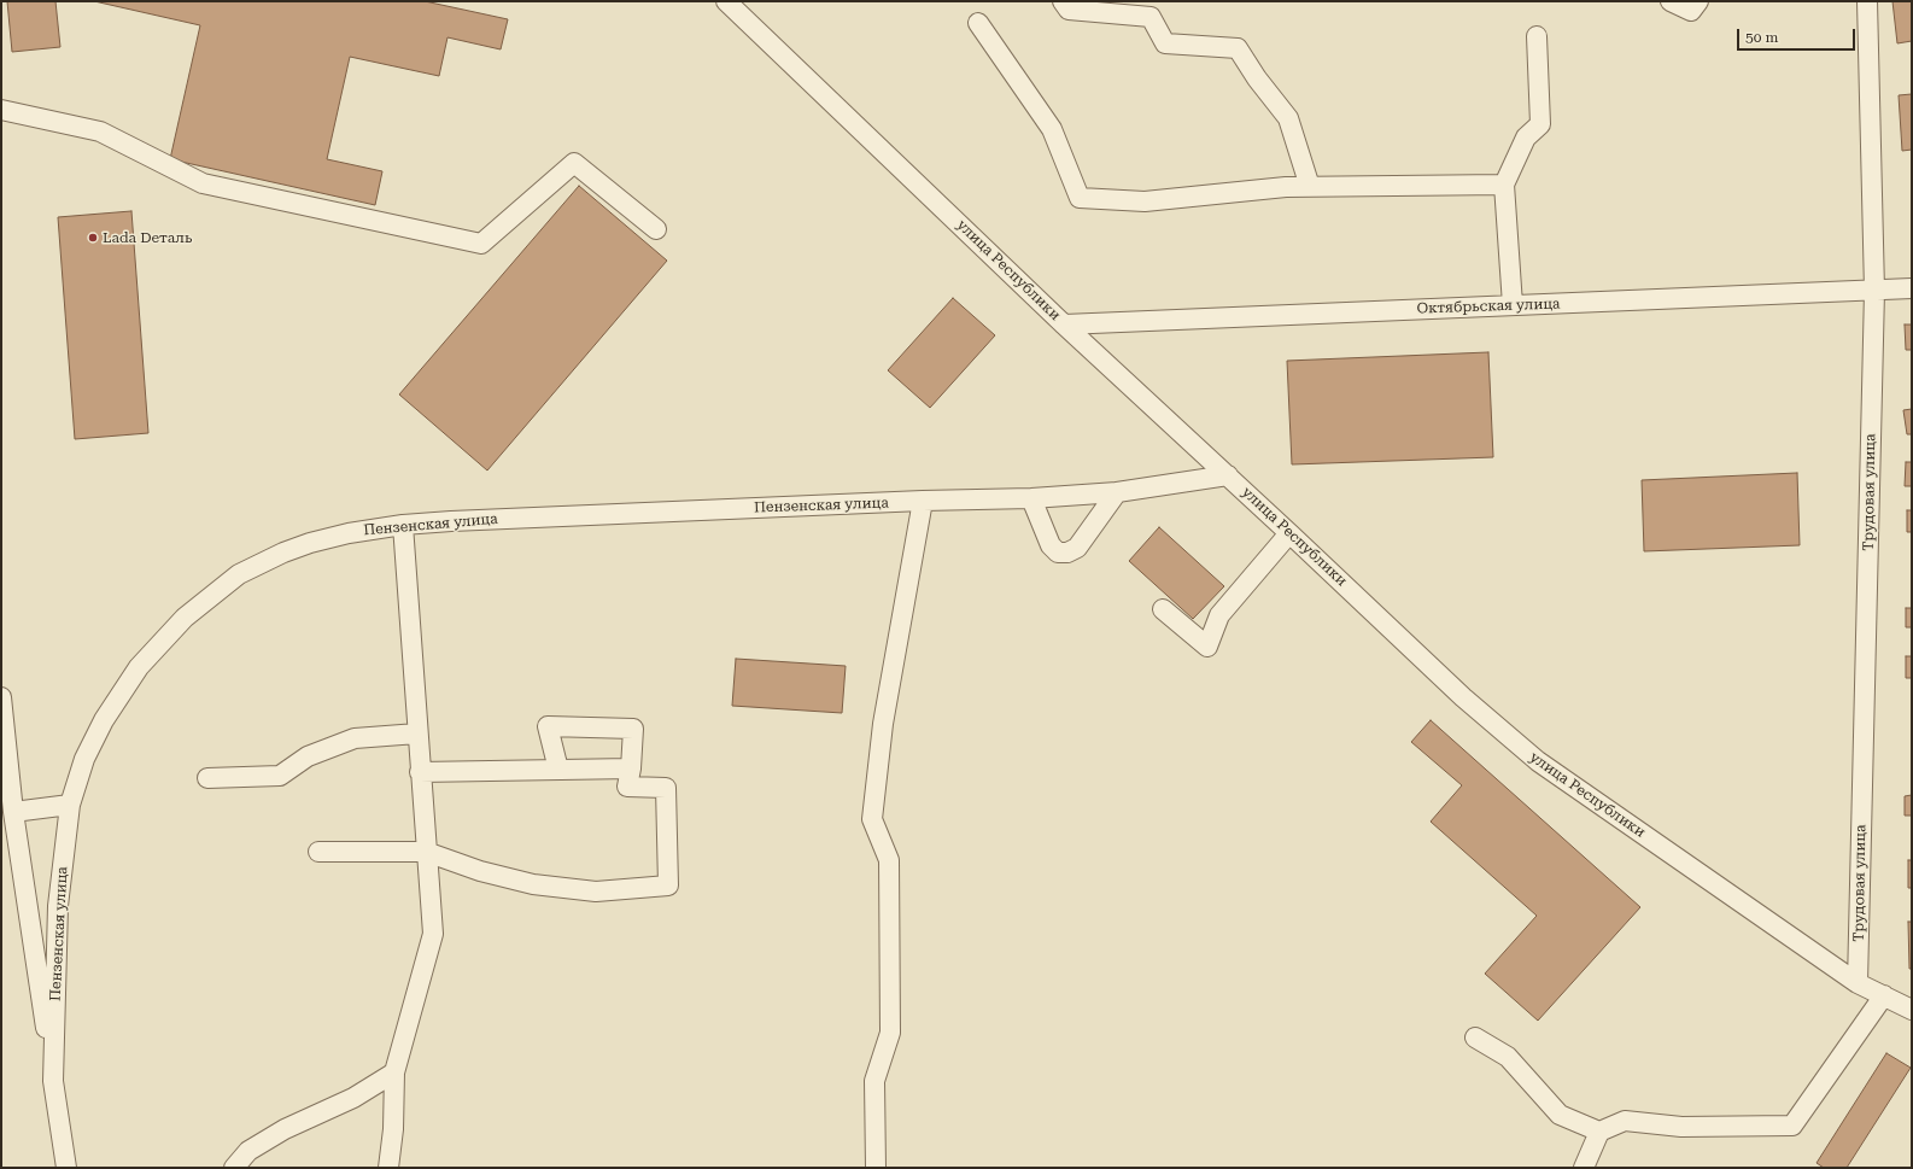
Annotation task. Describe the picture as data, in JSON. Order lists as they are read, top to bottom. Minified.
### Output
{"streets":{"street":["улица Республики","Октябрьская улица","Трудовая улица","Пензенская улица"]},"crossings":[["улица Республики","Октябрьская улица"],["улица Республики","Трудовая улица"],["улица Республики","Пензенская улица"],["Октябрьская улица","Трудовая улица"]],"places":["Lada Dеталь"],"scale_bar":"50 m"}
